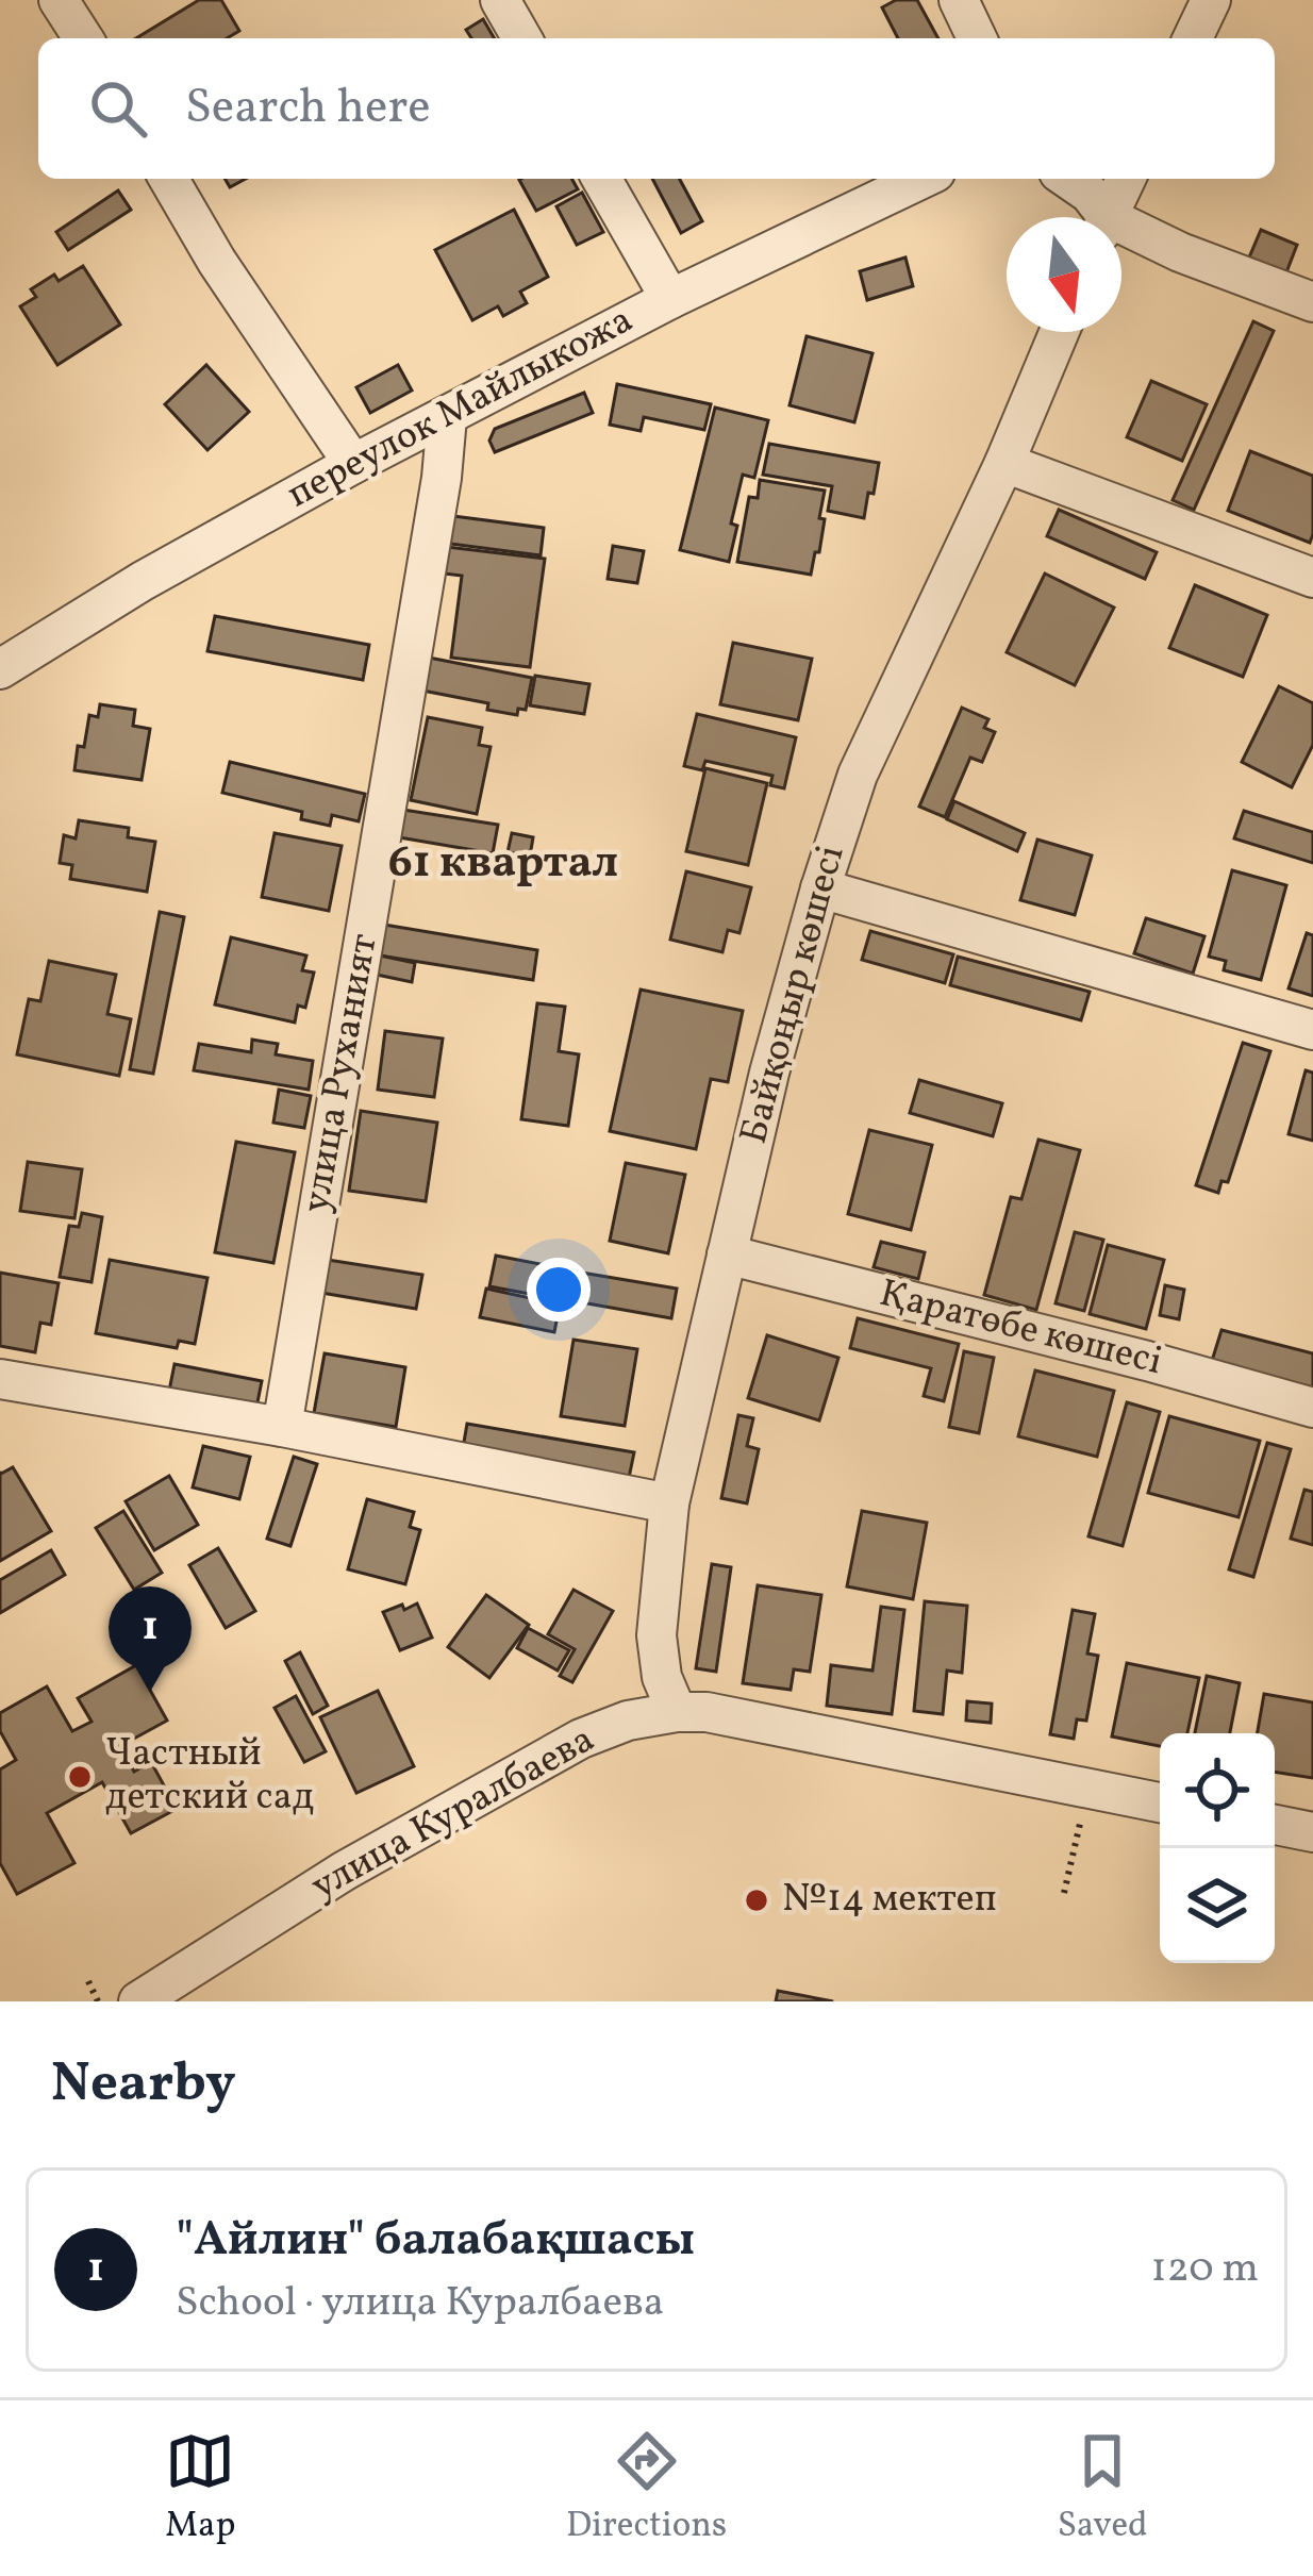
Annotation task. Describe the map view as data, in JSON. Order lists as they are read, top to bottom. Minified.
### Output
{"streets":{"street":["переулок Майлыкожа","Байқоңыр көшесі","улица Руханият","Қаратөбе көшесі","улица Куралбаева"]},"crossings":[["переулок Майлыкожа","улица Руханият"],["Байқоңыр көшесі","Қаратөбе көшесі"],["Байқоңыр көшесі","улица Куралбаева"]],"districts":["61 квартал"],"places":["Частный детский сад","№14 мектеп"],"north":"bottom","page":{"search":"Search here","pins":"1","heading":"Nearby","list":[{"mark":"1","name":"\"Айлин\" балабақшасы","note":"School · улица Куралбаева","value":"120 m"}],"nav":["Map","Directions","Saved"]}}
